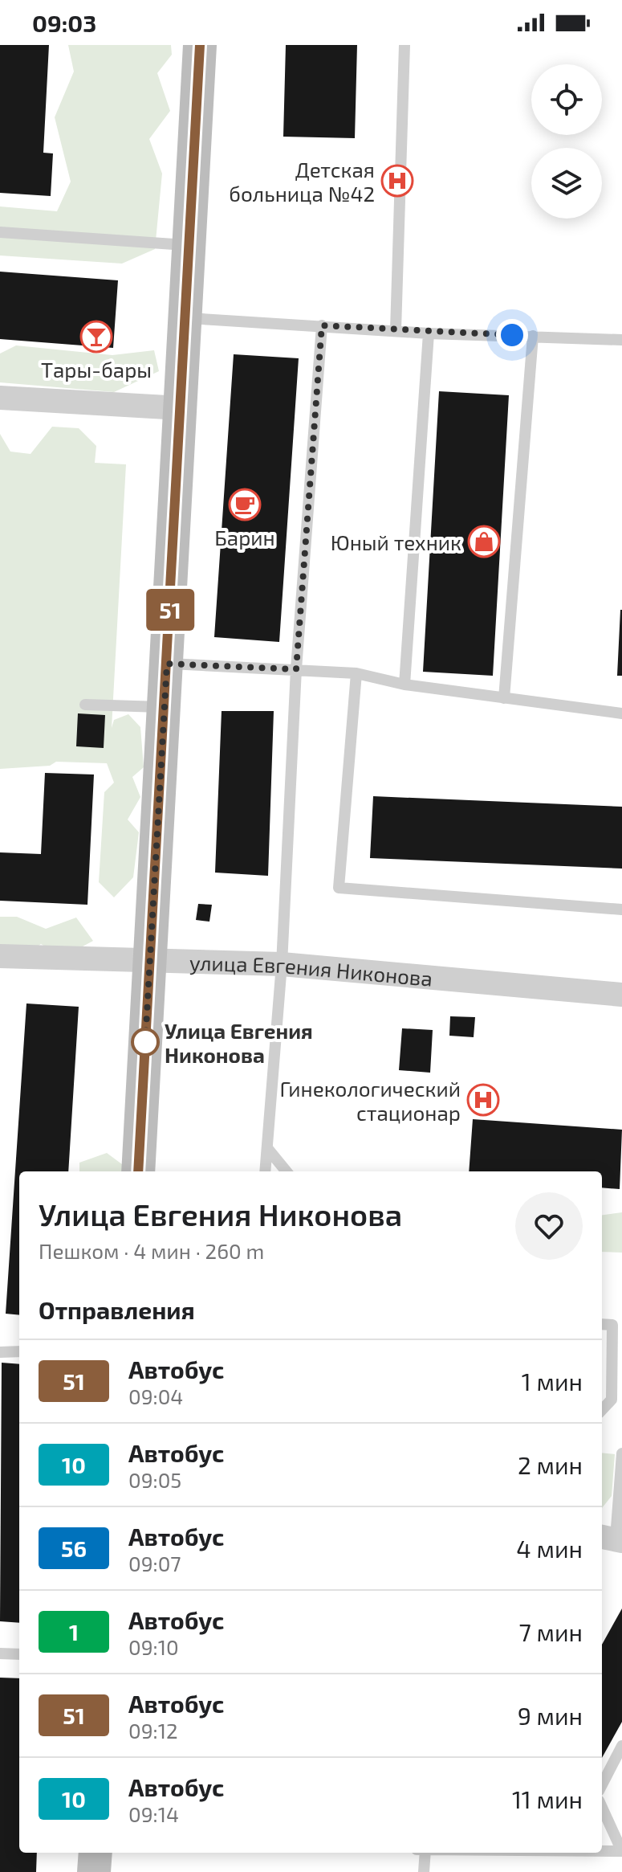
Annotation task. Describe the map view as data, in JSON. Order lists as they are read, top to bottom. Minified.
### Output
{"streets":{"street":["улица Евгения Никонова"]},"places":{"hospital":["Детская больница №42","Гинекологический стационар"],"bar":["Тары-бары"],"cafe":["Барин"],"shop":["Юный техник"],"other":["Улица Евгения Никонова"]},"lines":["bus line 51"],"page":{"status":"09:03","on_map":"51","heading":[["Улица Евгения Никонова","Пешком · 4 мин · 260 m"],"Отправления"],"list":[{"mark":"51","name":"Автобус","note":"09:04","value":"1 мин"},{"mark":"10","name":"Автобус","note":"09:05","value":"2 мин"},{"mark":"56","name":"Автобус","note":"09:07","value":"4 мин"},{"mark":"1","name":"Автобус","note":"09:10","value":"7 мин"},{"mark":"51","name":"Автобус","note":"09:12","value":"9 мин"},{"mark":"10","name":"Автобус","note":"09:14","value":"11 мин"}]}}
